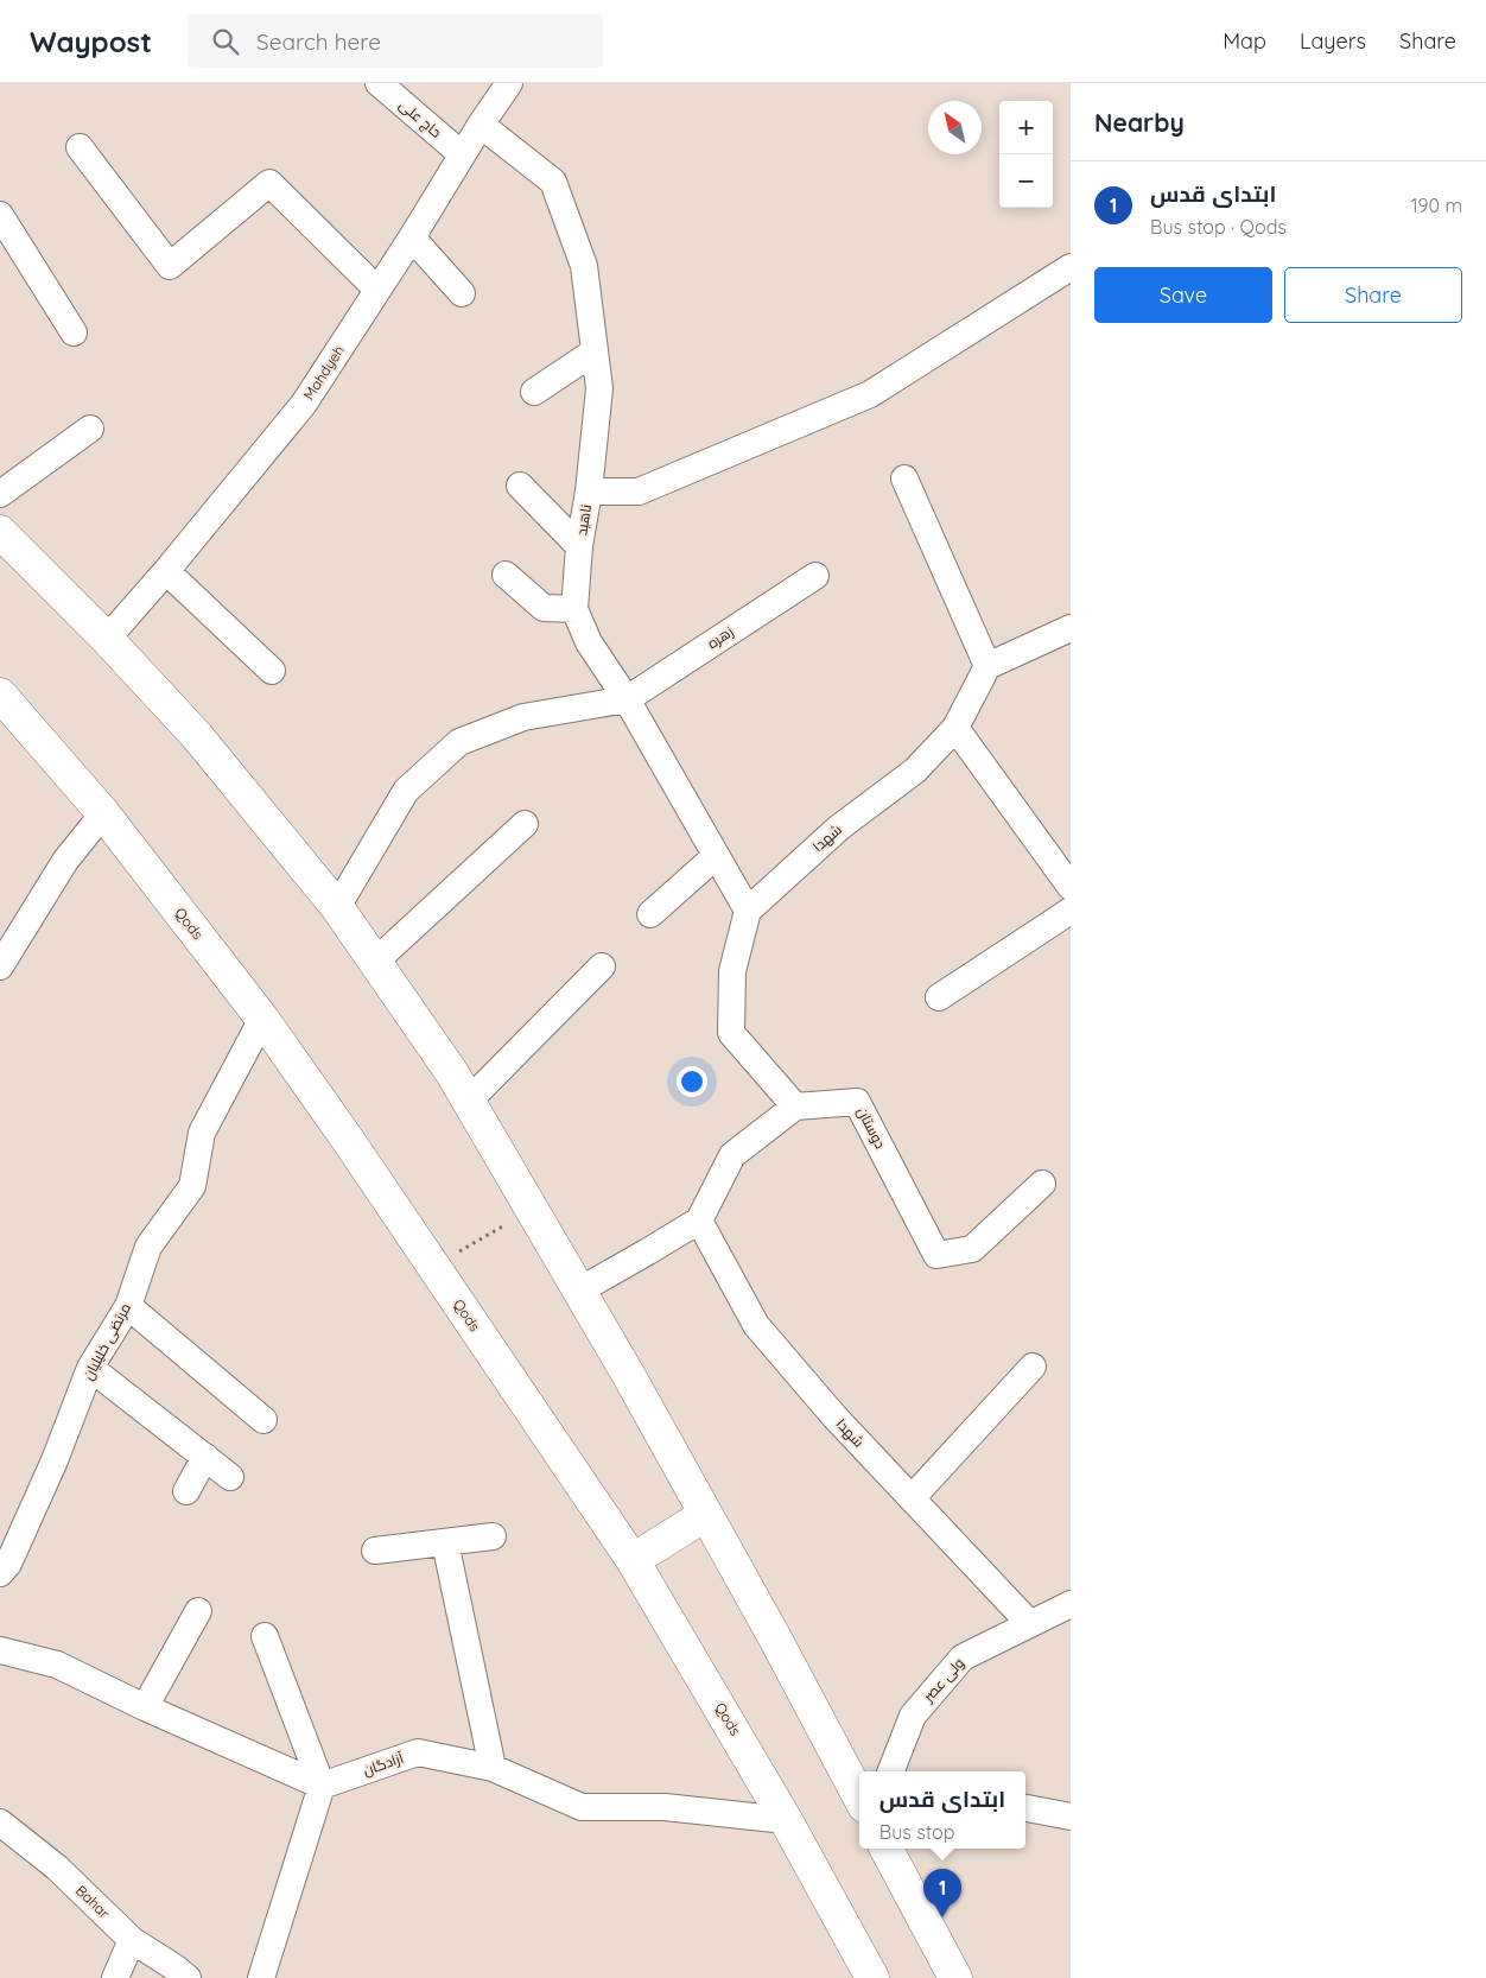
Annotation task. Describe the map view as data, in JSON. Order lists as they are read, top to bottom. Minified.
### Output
{"streets":{"main road":["Qods"],"street":["حاج علی","Mahdyeh","ناهید","زهره","شهدا","دوستان","مرتضی خلیلیان","ولی عصر","آزادگان","Bahar"]},"crossings":[["حاج علی","Mahdyeh"],["Mahdyeh","ناهید"],["ناهید","زهره"],["ناهید","شهدا"],["شهدا","ولی عصر"],["Qods","مرتضی خلیلیان"],["Qods","آزادگان"]],"north":"top left","page":{"header":"Waypost","search":"Search here","nav":["Map","Layers","Share"],"heading":"Nearby","map_buttons":["+","−"],"list":[{"mark":"1","name":"ابتدای قدس","note":"Bus stop · Qods","value":"190 m"}],"buttons":["Save","Share"],"popup":["ابتدای قدس","Bus stop"],"pins":"1"}}
